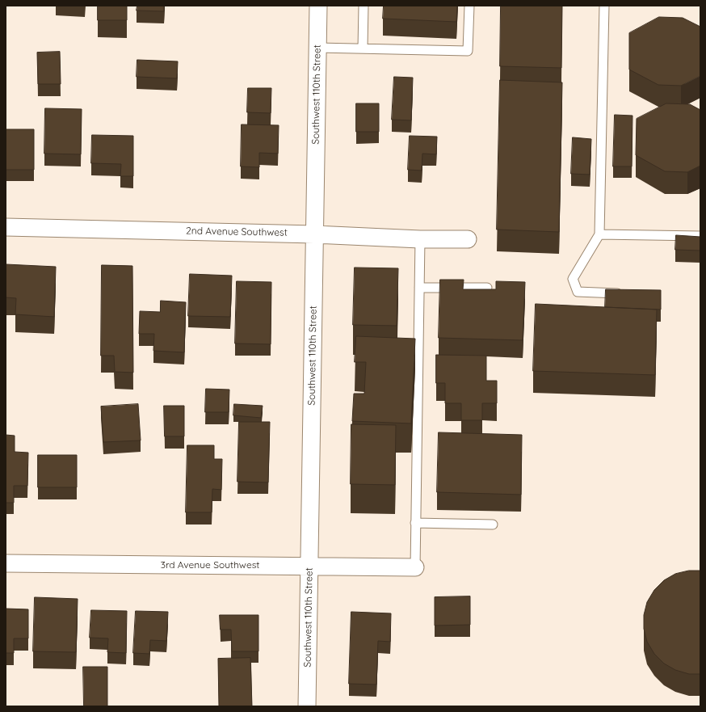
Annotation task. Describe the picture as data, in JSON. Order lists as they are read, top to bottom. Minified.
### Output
{"streets":{"street":["Southwest 110th Street","2nd Avenue Southwest","3rd Avenue Southwest"]},"crossings":[["Southwest 110th Street","2nd Avenue Southwest"],["Southwest 110th Street","3rd Avenue Southwest"]]}
